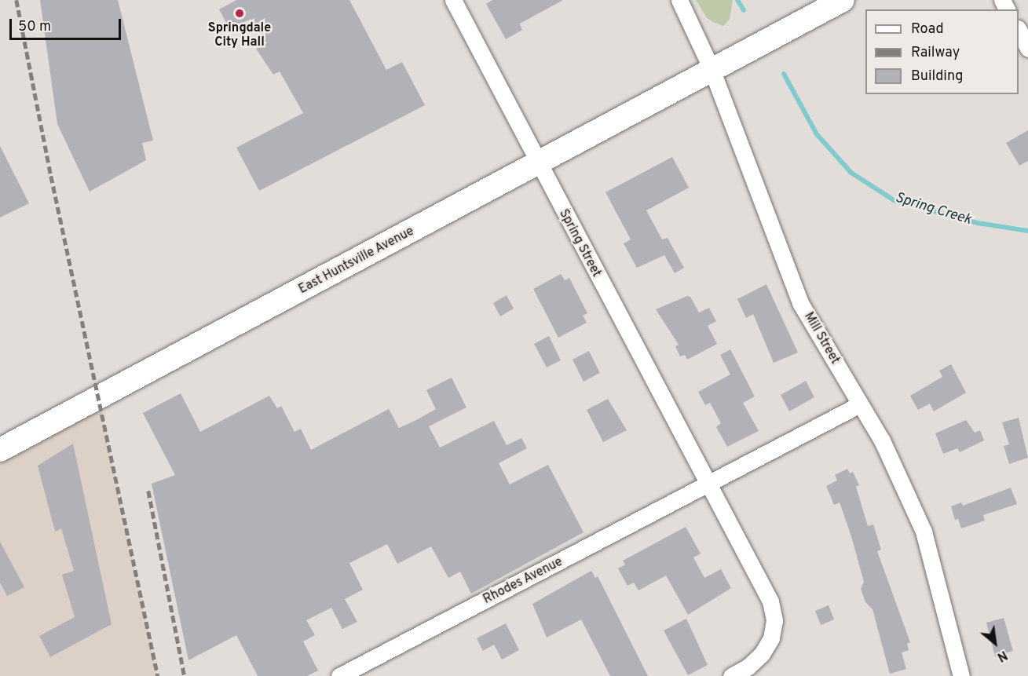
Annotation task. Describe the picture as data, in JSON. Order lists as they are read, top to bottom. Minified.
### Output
{"streets":{"main road":["East Huntsville Avenue"],"street":["Spring Street","Mill Street","Rhodes Avenue"]},"crossings":[["Spring Street","East Huntsville Avenue"],["Spring Street","Rhodes Avenue"],["East Huntsville Avenue","Mill Street"],["Mill Street","Rhodes Avenue"]],"water":["Spring Creek"],"places":["Springdale City Hall"],"legend":["Road","Railway","Building"],"scale_bar":"50 m","north":"bottom right"}
